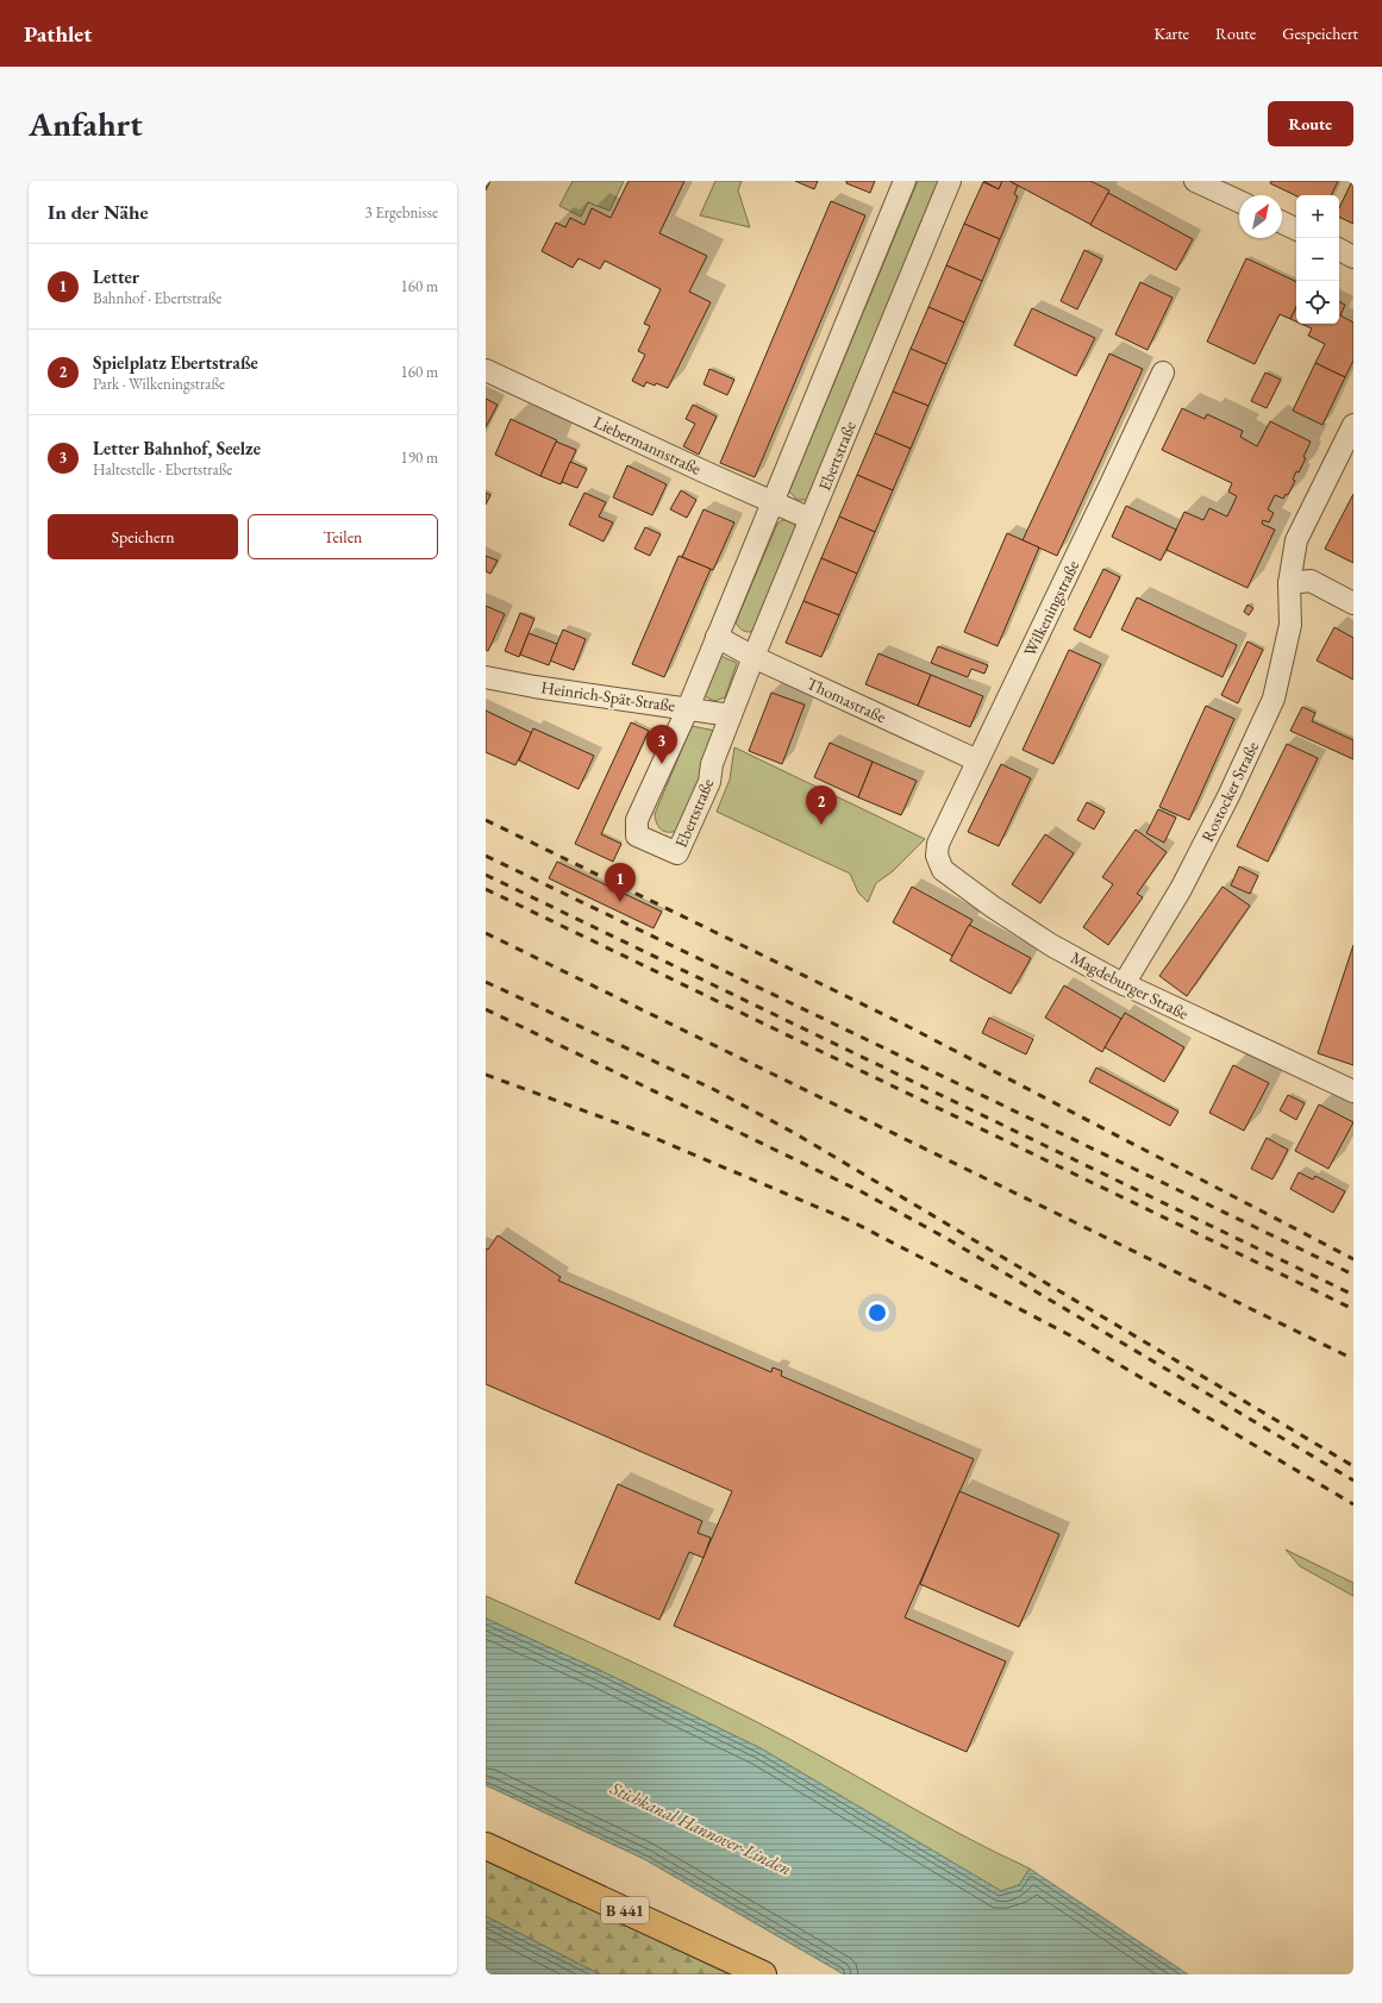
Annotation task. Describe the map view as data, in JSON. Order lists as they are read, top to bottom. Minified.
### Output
{"streets":{"main road":["B 441"],"street":["Liebermannstraße","Ebertstraße","Wilkeningstraße","Heinrich-Spät-Straße","Thomastraße","Rostocker Straße","Magdeburger Straße"]},"crossings":[["Liebermannstraße","Ebertstraße"],["Ebertstraße","Heinrich-Spät-Straße"],["Ebertstraße","Thomastraße"],["Wilkeningstraße","Thomastraße"],["Wilkeningstraße","Magdeburger Straße"],["Rostocker Straße","Magdeburger Straße"]],"water":["Stichkanal Hannover-Linden"],"north":"top right","page":{"header":"Pathlet","nav":["Karte","Route","Gespeichert"],"buttons":["Route",["Speichern","Teilen"]],"title":"Anfahrt","heading":["In der Nähe","3 Ergebnisse"],"map_buttons":["+","−"],"list":[{"mark":"1","name":"Letter","note":"Bahnhof · Ebertstraße","value":"160 m"},{"mark":"2","name":"Spielplatz Ebertstraße","note":"Park · Wilkeningstraße","value":"160 m"},{"mark":"3","name":"Letter Bahnhof, Seelze","note":"Haltestelle · Ebertstraße","value":"190 m"}],"pins":["3","2","1"]}}
